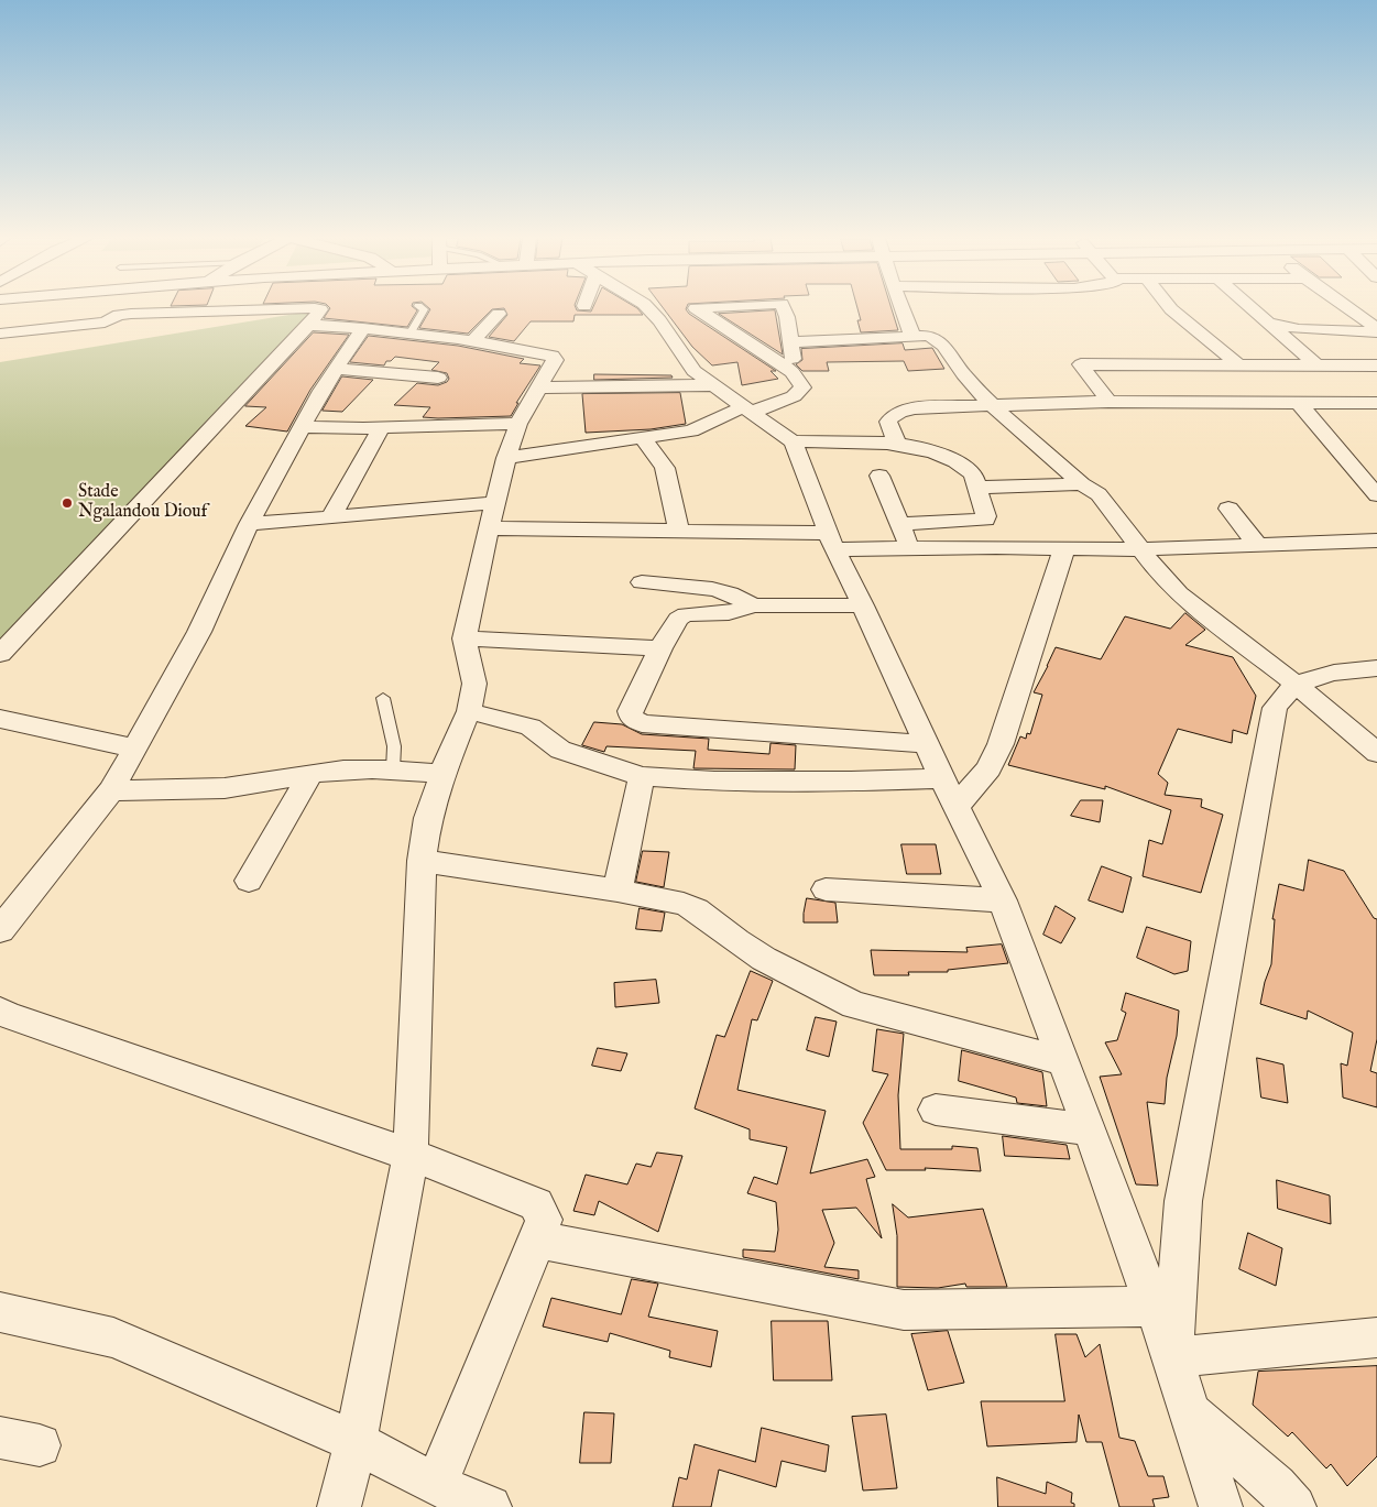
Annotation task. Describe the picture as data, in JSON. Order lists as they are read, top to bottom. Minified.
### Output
{"places":["Stade Ngalandou Diouf"]}
